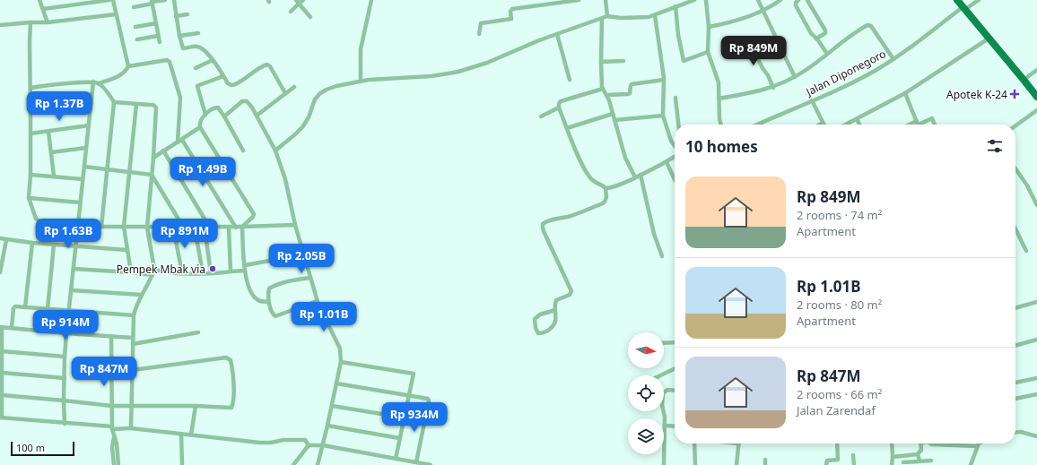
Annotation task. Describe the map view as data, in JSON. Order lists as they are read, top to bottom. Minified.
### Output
{"streets":{"street":["Jalan Diponegoro"]},"places":{"health":["Apotek K-24"],"other":["Pempek Mbak via"]},"scale_bar":"100 m","north":"right","page":{"price":["Rp 849M","Rp 1.37B","Rp 1.49B","Rp 1.63B","Rp 891M","Rp 2.05B","Rp 1.01B","Rp 914M","Rp 847M","Rp 934M"],"heading":"10 homes","list":[{"name":"Rp 849M","note":"2 rooms · 74 m² · Apartment"},{"name":"Rp 1.01B","note":"2 rooms · 80 m² · Apartment"},{"name":"Rp 847M","note":"2 rooms · 66 m² · Jalan Zarendaf"}],"scale":"100 m"}}
